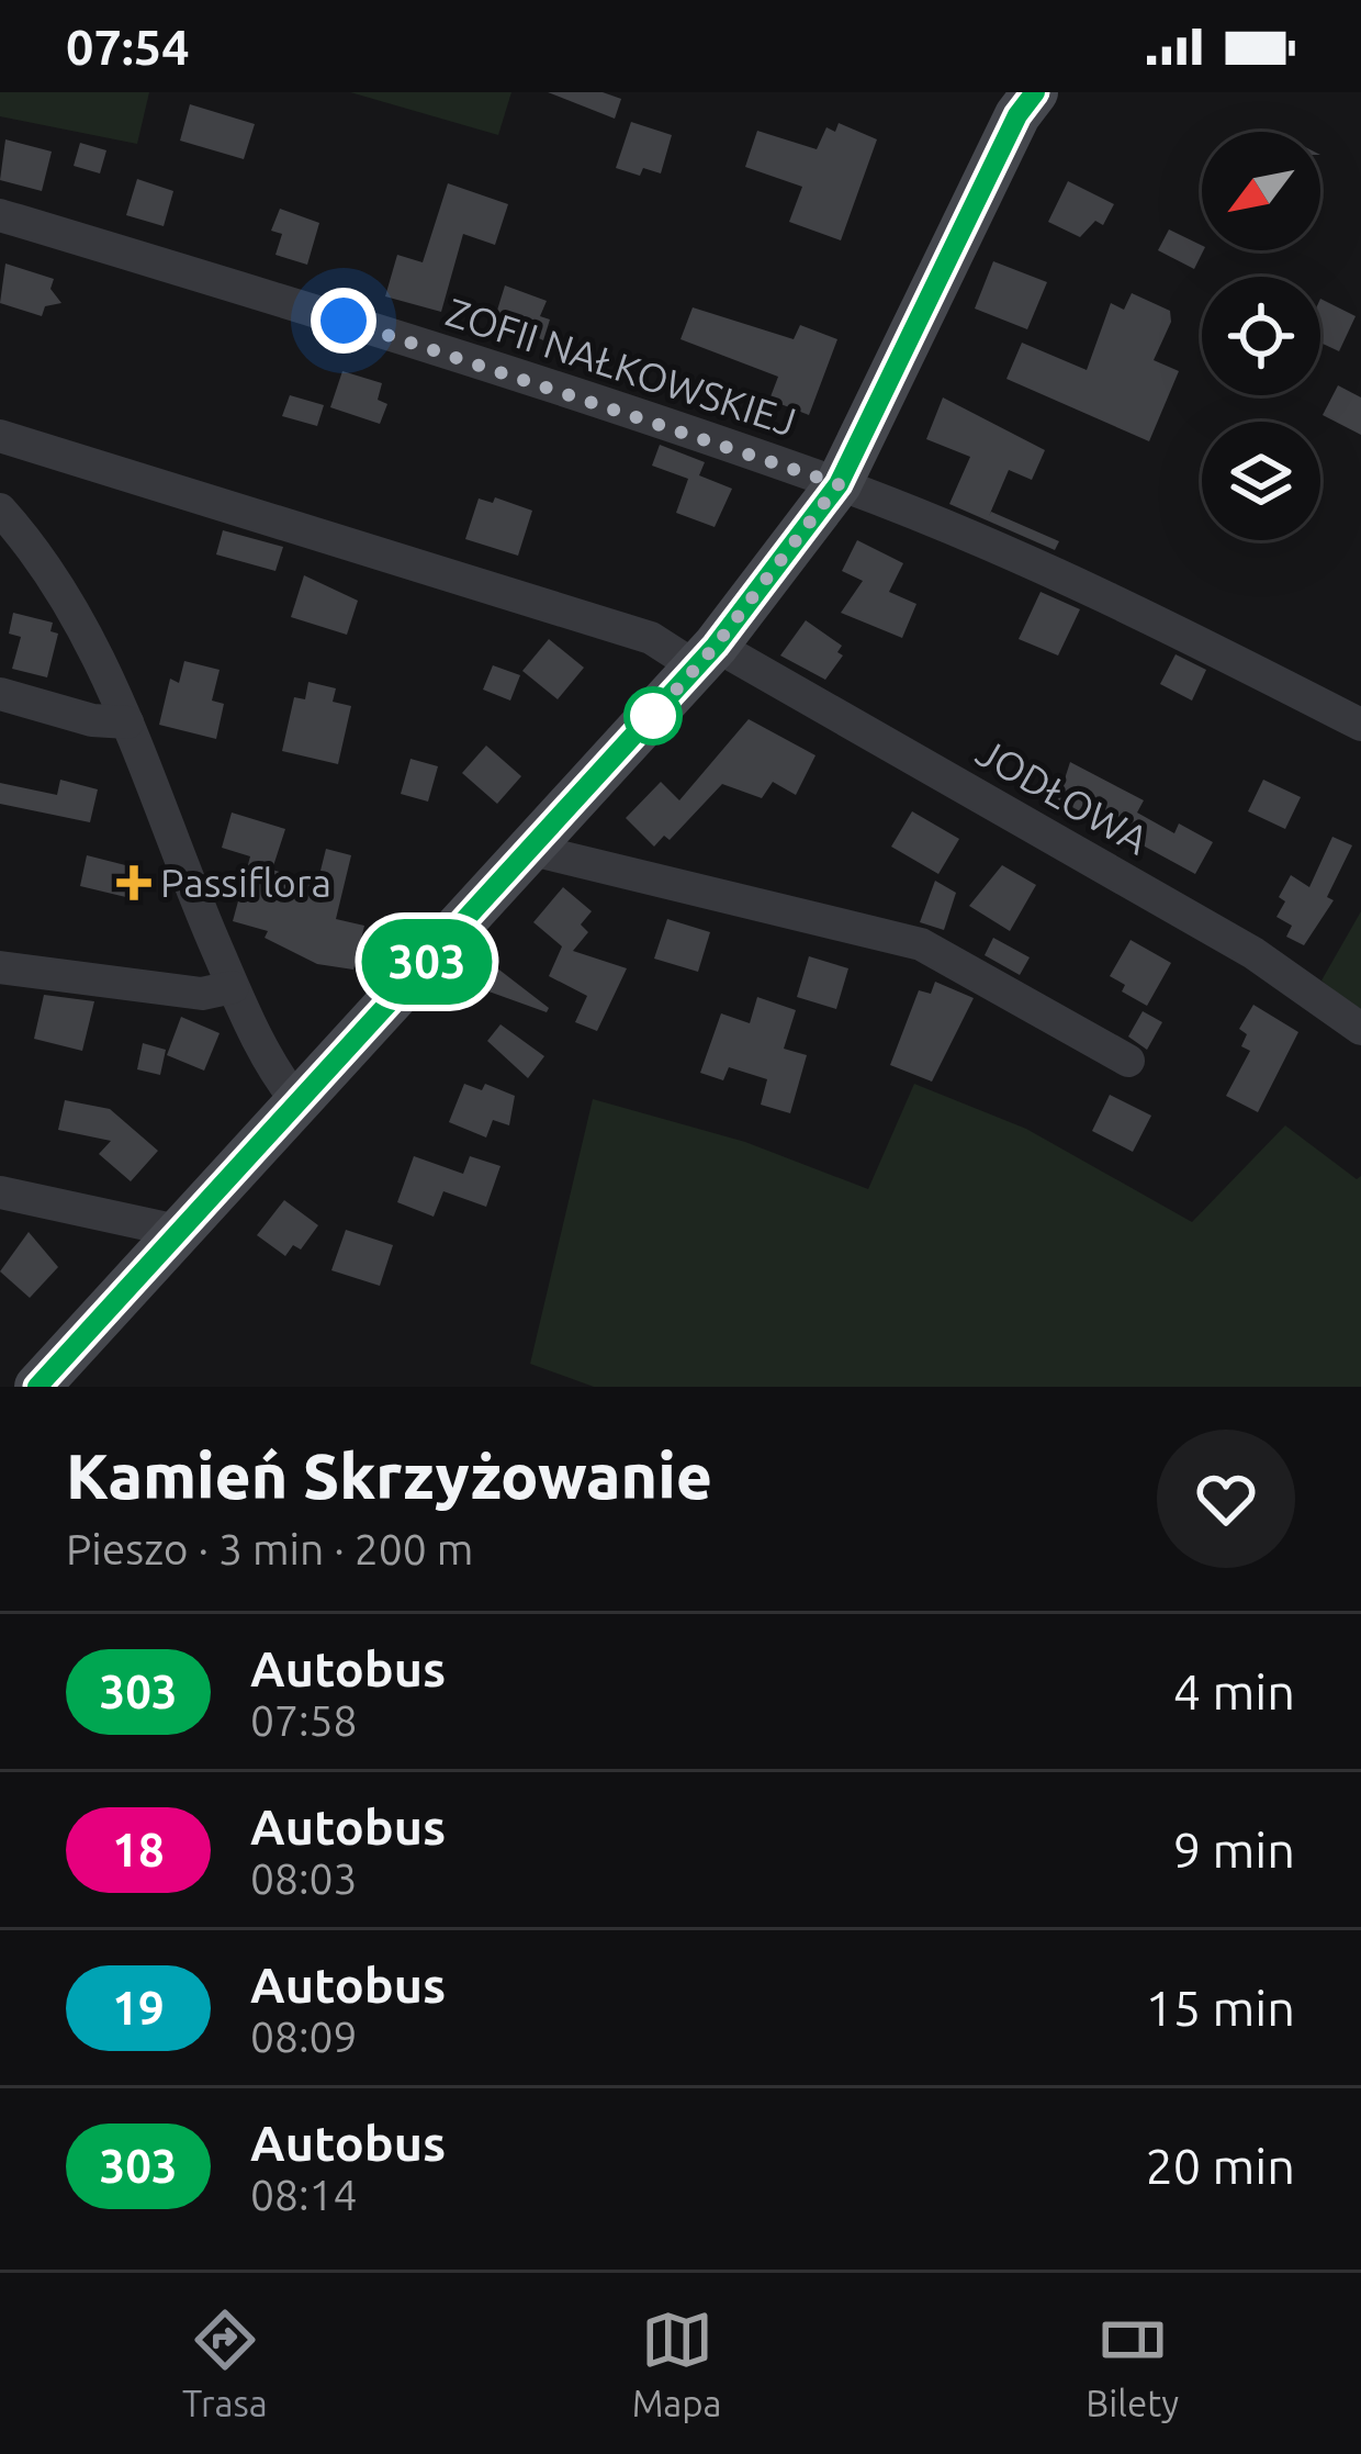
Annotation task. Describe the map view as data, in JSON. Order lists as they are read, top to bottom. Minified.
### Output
{"streets":{"street":["ZOFII NAŁKOWSKIEJ","JODŁOWA"]},"places":{"health":["Passiflora"]},"lines":["bus line 303"],"north":"bottom left","page":{"status":"07:54","on_map":"303","heading":["Kamień Skrzyżowanie","Pieszo · 3 min · 200 m"],"list":[{"mark":"303","name":"Autobus","note":"07:58","value":"4 min"},{"mark":"18","name":"Autobus","note":"08:03","value":"9 min"},{"mark":"19","name":"Autobus","note":"08:09","value":"15 min"},{"mark":"303","name":"Autobus","note":"08:14","value":"20 min"}],"tabs":["Trasa","Mapa","Bilety"]}}
